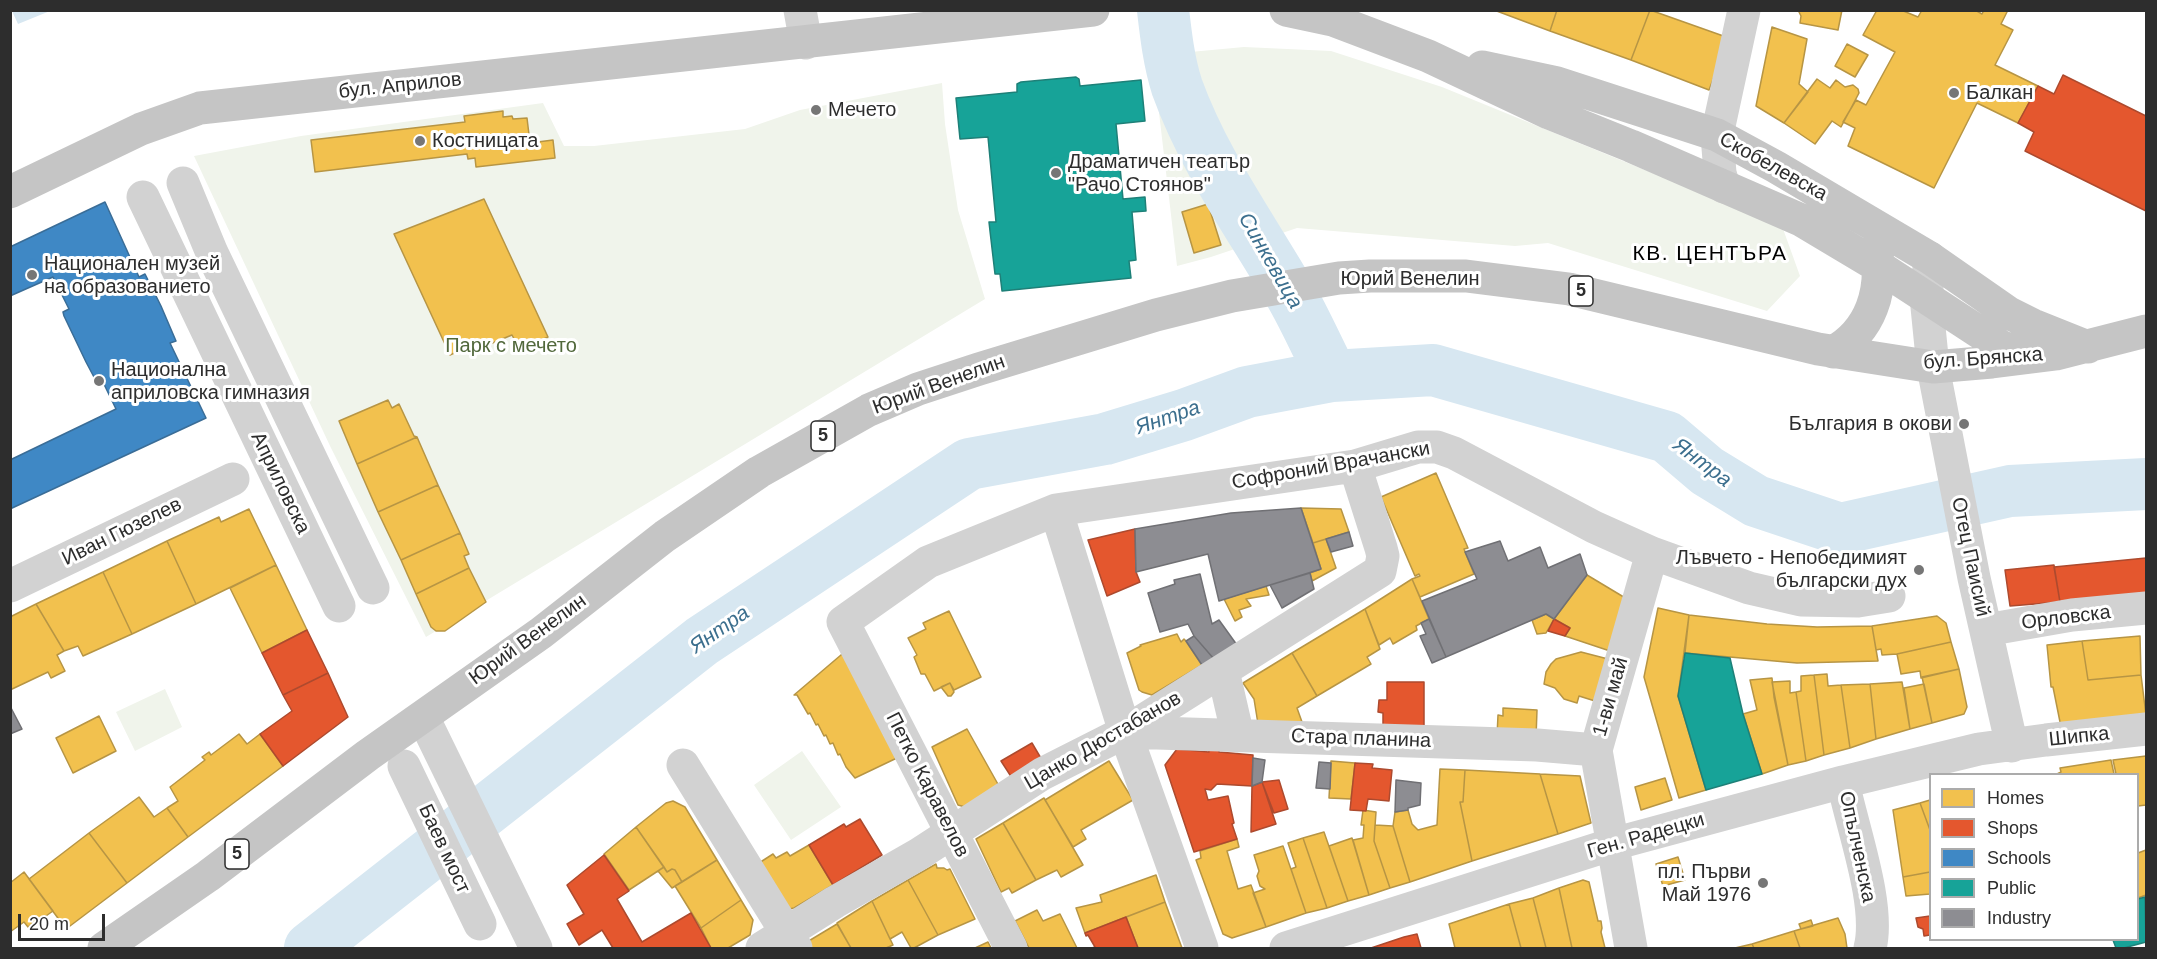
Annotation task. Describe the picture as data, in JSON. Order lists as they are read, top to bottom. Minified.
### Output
{"streets":{"main road":["бул. Априлов","Скобелевска","Юрий Венелин","5","бул. Брянска"],"street":["Софроний Врачански","Априловска","Иван Гюзелев","Отец Паисий","Орловска","1-ви май","Шипка","Стара планина","Цанко Дюстабанов","Петко Каравелов","Ген. Радецки","Опълченска","Баев мост"]},"crossings":[["Скобелевска","бул. Брянска"],["Скобелевска","Отец Паисий"],["Юрий Венелин","бул. Брянска"],["бул. Брянска","Отец Паисий"],["Софроний Врачански","1-ви май"],["Софроний Врачански","Цанко Дюстабанов"],["Софроний Врачански","Петко Каравелов"],["Отец Паисий","Орловска"],["Отец Паисий","Шипка"],["Отец Паисий","Ген. Радецки"],["1-ви май","Стара планина"],["1-ви май","Ген. Радецки"],["Шипка","Ген. Радецки"],["Стара планина","Цанко Дюстабанов"],["Цанко Дюстабанов","Петко Каравелов"],["Ген. Радецки","Опълченска"]],"districts":["КВ. ЦЕНТЪРА"],"water":["Синкевица","Янтра"],"parks":["Парк с мечето"],"places":["Балкан","Мечето","Костницата","Драматичен театър \"Рачо Стоянов\"","Национален музей на образованието","Национална априловска гимназия","България в окови","Лъвчето - Непобедимият български дух","пл. Първи Май 1976"],"legend":["Homes","Shops","Schools","Public","Industry"],"scale_bar":"20 m"}
